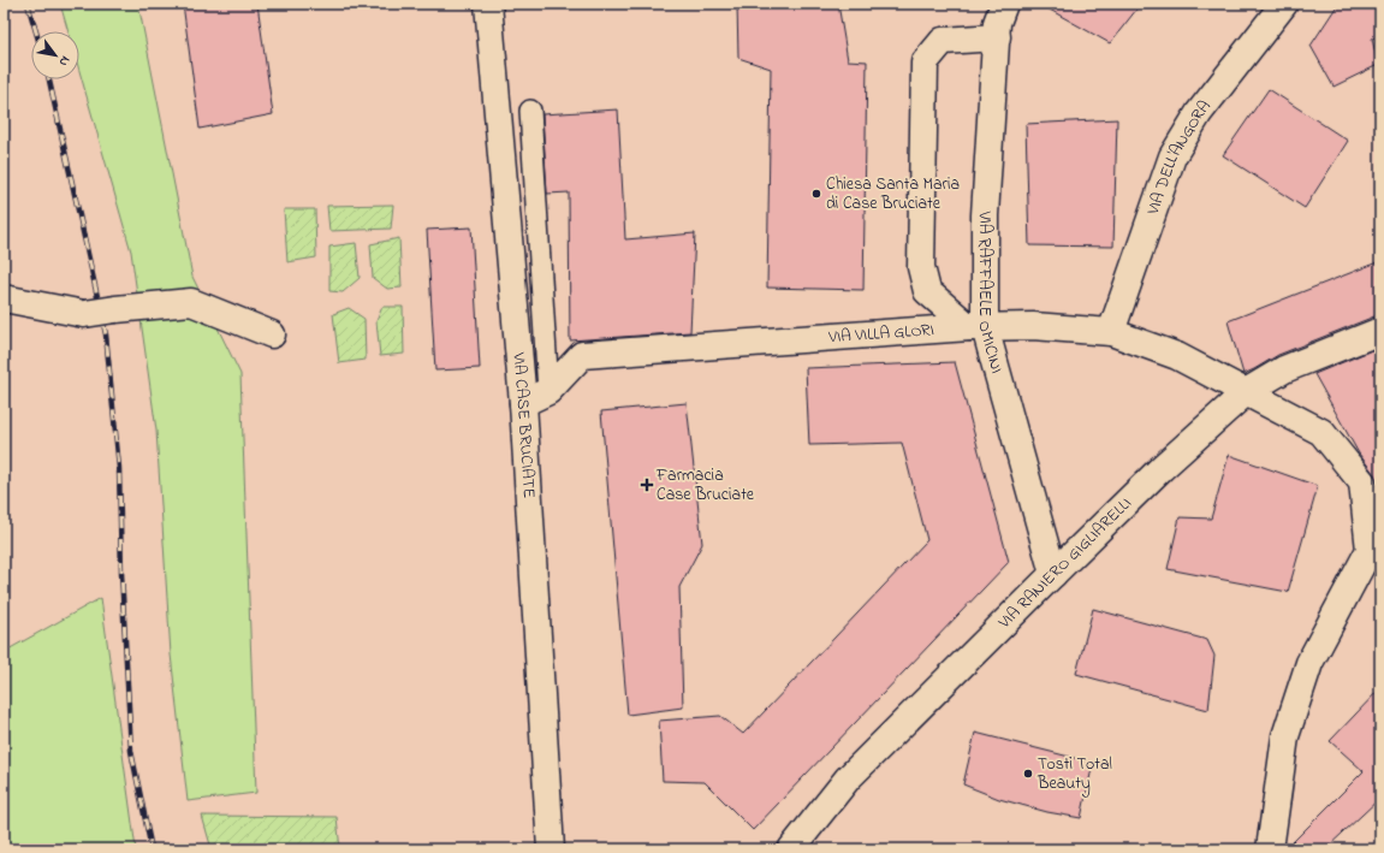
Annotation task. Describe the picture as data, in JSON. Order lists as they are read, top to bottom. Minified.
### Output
{"streets":{"street":["VIA DELL'ANGORA","VIA RAFFAELE OMICINI","VIA VILLA GLORI","VIA CASE BRUCIATE","VIA RANIERO GIGLIARELLI"]},"crossings":[["VIA DELL'ANGORA","VIA VILLA GLORI"],["VIA RAFFAELE OMICINI","VIA VILLA GLORI"],["VIA RAFFAELE OMICINI","VIA RANIERO GIGLIARELLI"],["VIA VILLA GLORI","VIA CASE BRUCIATE"],["VIA VILLA GLORI","VIA RANIERO GIGLIARELLI"]],"places":{"other":["Chiesa Santa Maria di Case Bruciate","Tosti Total Beauty"],"health":["Farmacia Case Bruciate"]},"north":"bottom right"}
